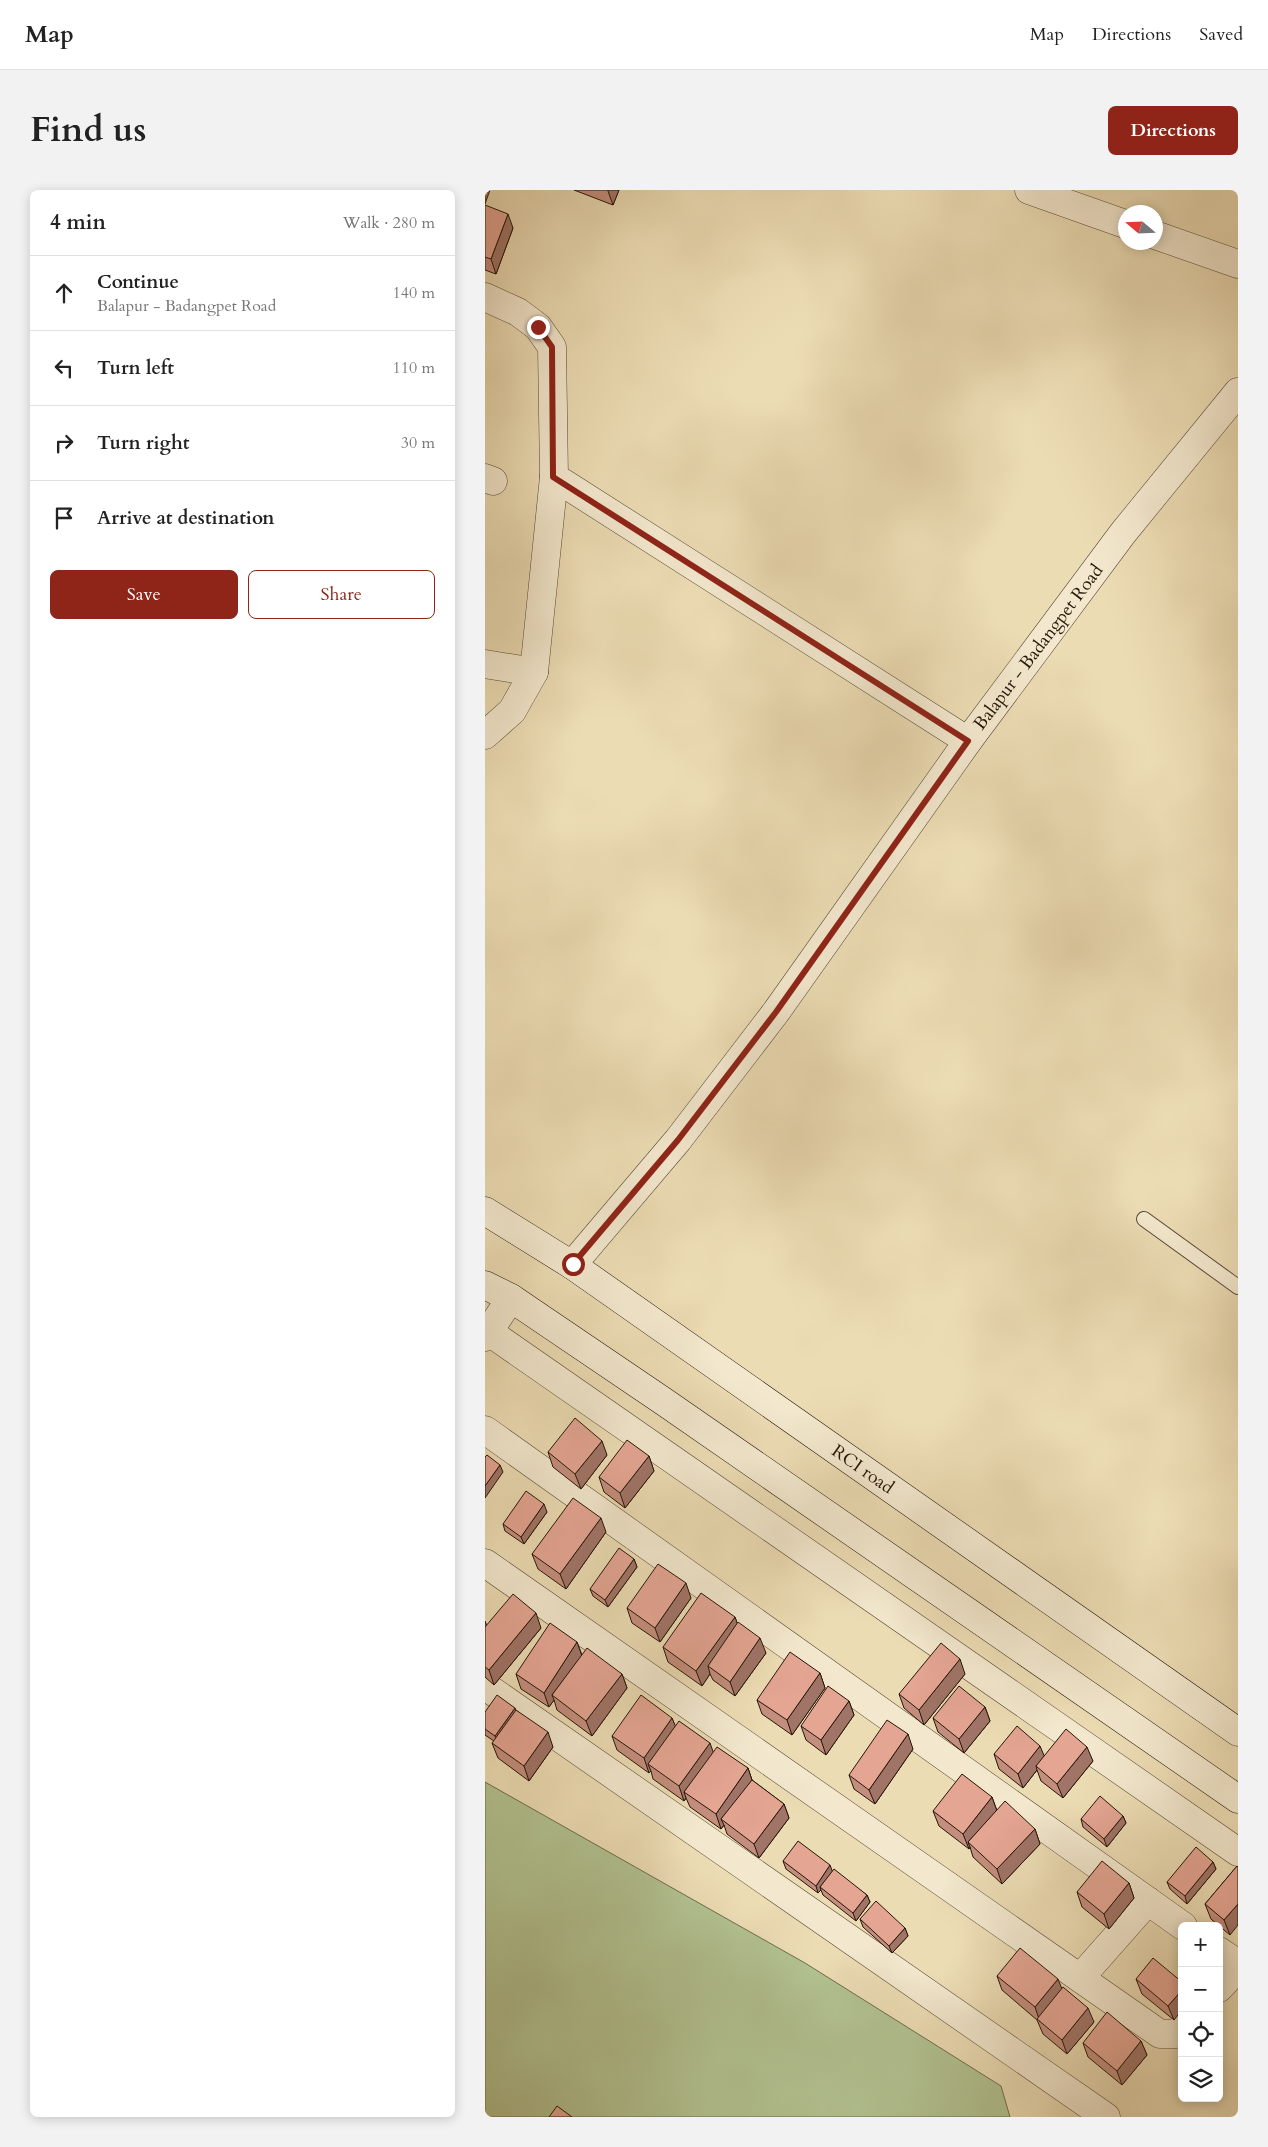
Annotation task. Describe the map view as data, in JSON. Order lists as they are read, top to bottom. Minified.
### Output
{"streets":{"street":["Balapur - Badangpet Road","RCI road"]},"crossings":[["Balapur - Badangpet Road","RCI road"]],"north":"left","page":{"header":"Map","nav":["Map","Directions","Saved"],"title":"Find us","buttons":["Directions",["Save","Share"]],"heading":["4 min","Walk · 280 m"],"list":[["Continue","Balapur - Badangpet Road","140 m"],["Turn left","110 m"],["Turn right","30 m"],"Arrive at destination"],"map_buttons":["+","−"]}}
